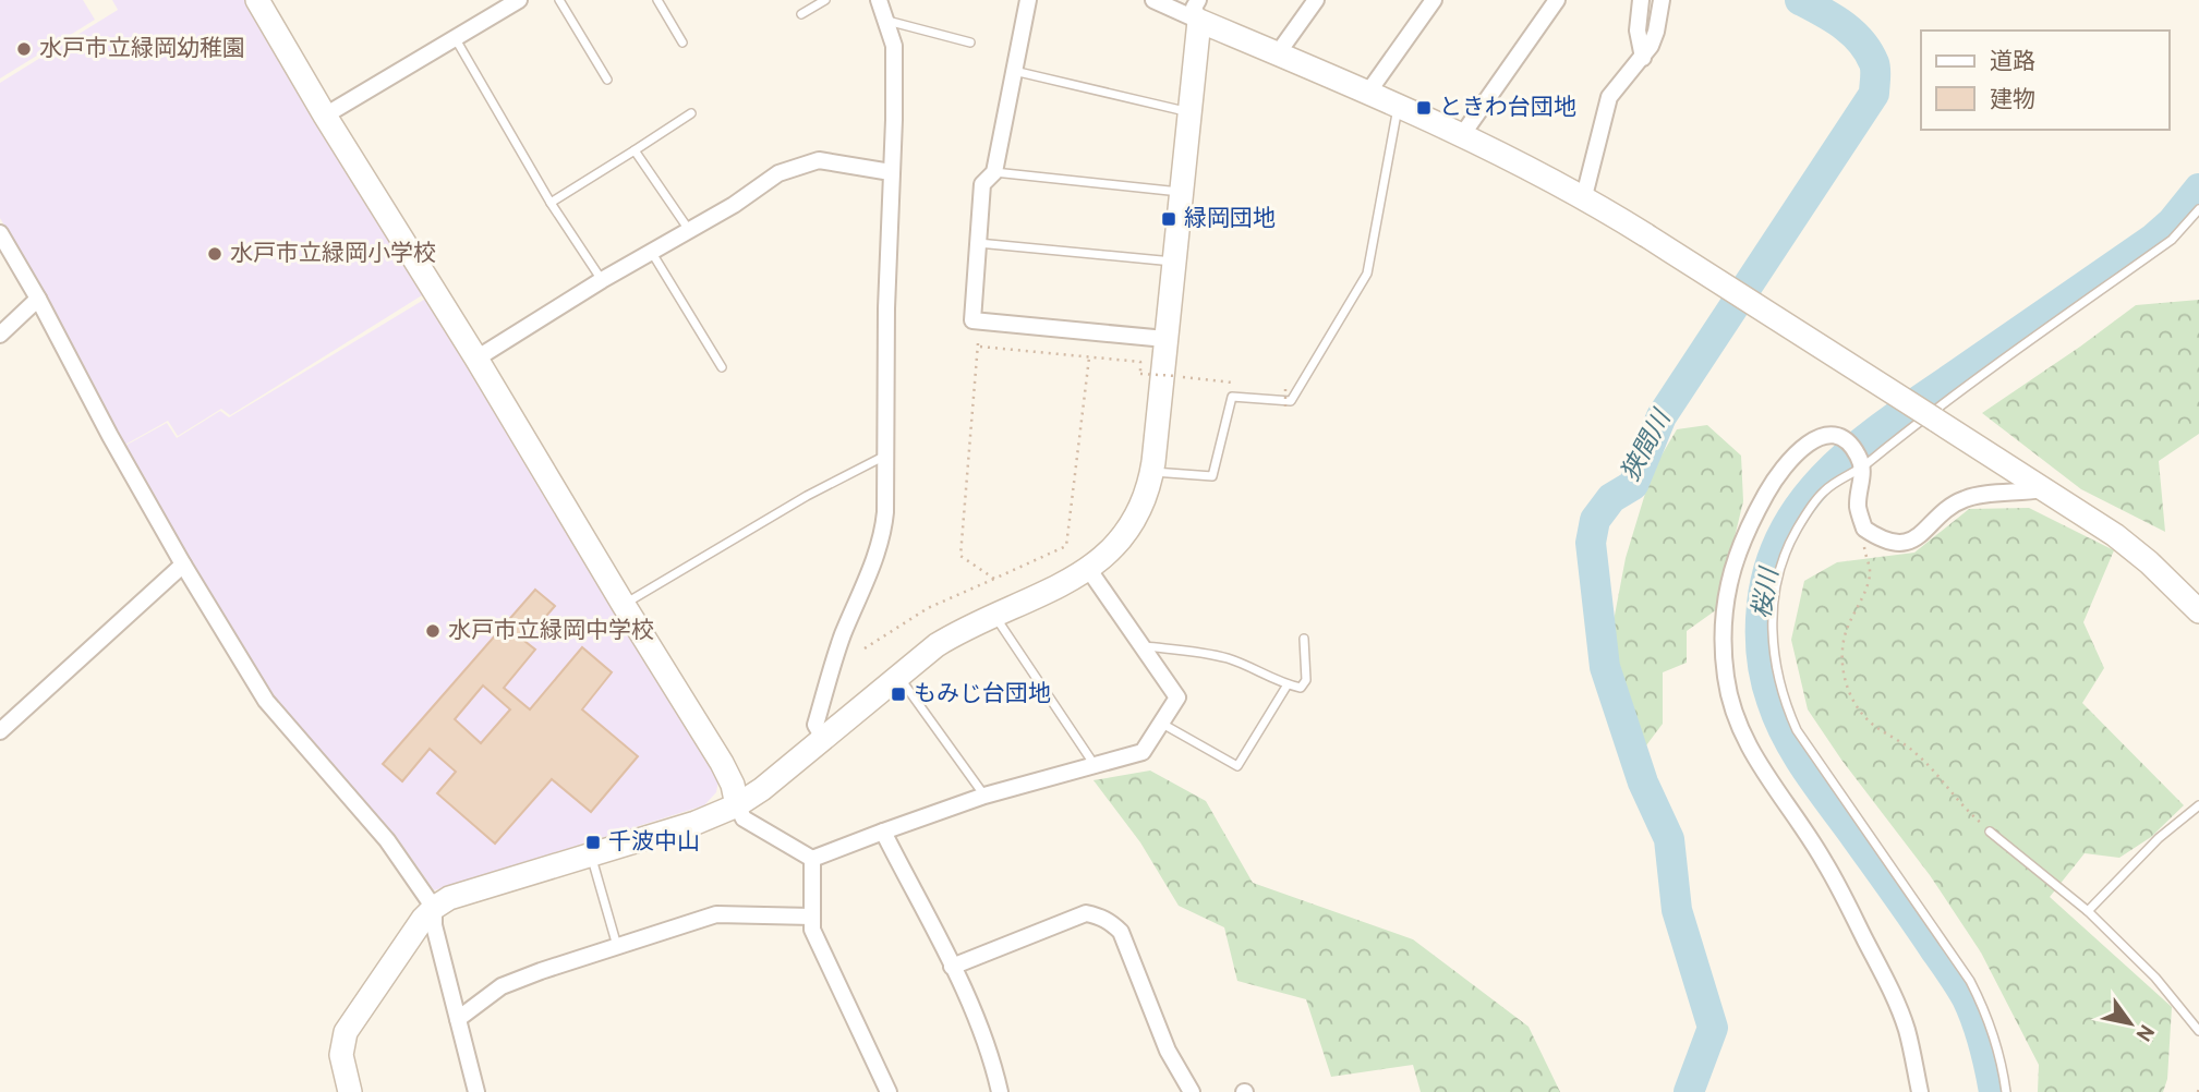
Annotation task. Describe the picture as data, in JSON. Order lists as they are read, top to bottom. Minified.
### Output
{"water":["狭間川","桜川"],"places":{"other":["水戸市立緑岡幼稚園","水戸市立緑岡小学校","水戸市立緑岡中学校"],"transit":["ときわ台団地","緑岡団地","もみじ台団地","千波中山"]},"legend":["道路","建物"],"north":"bottom right"}
